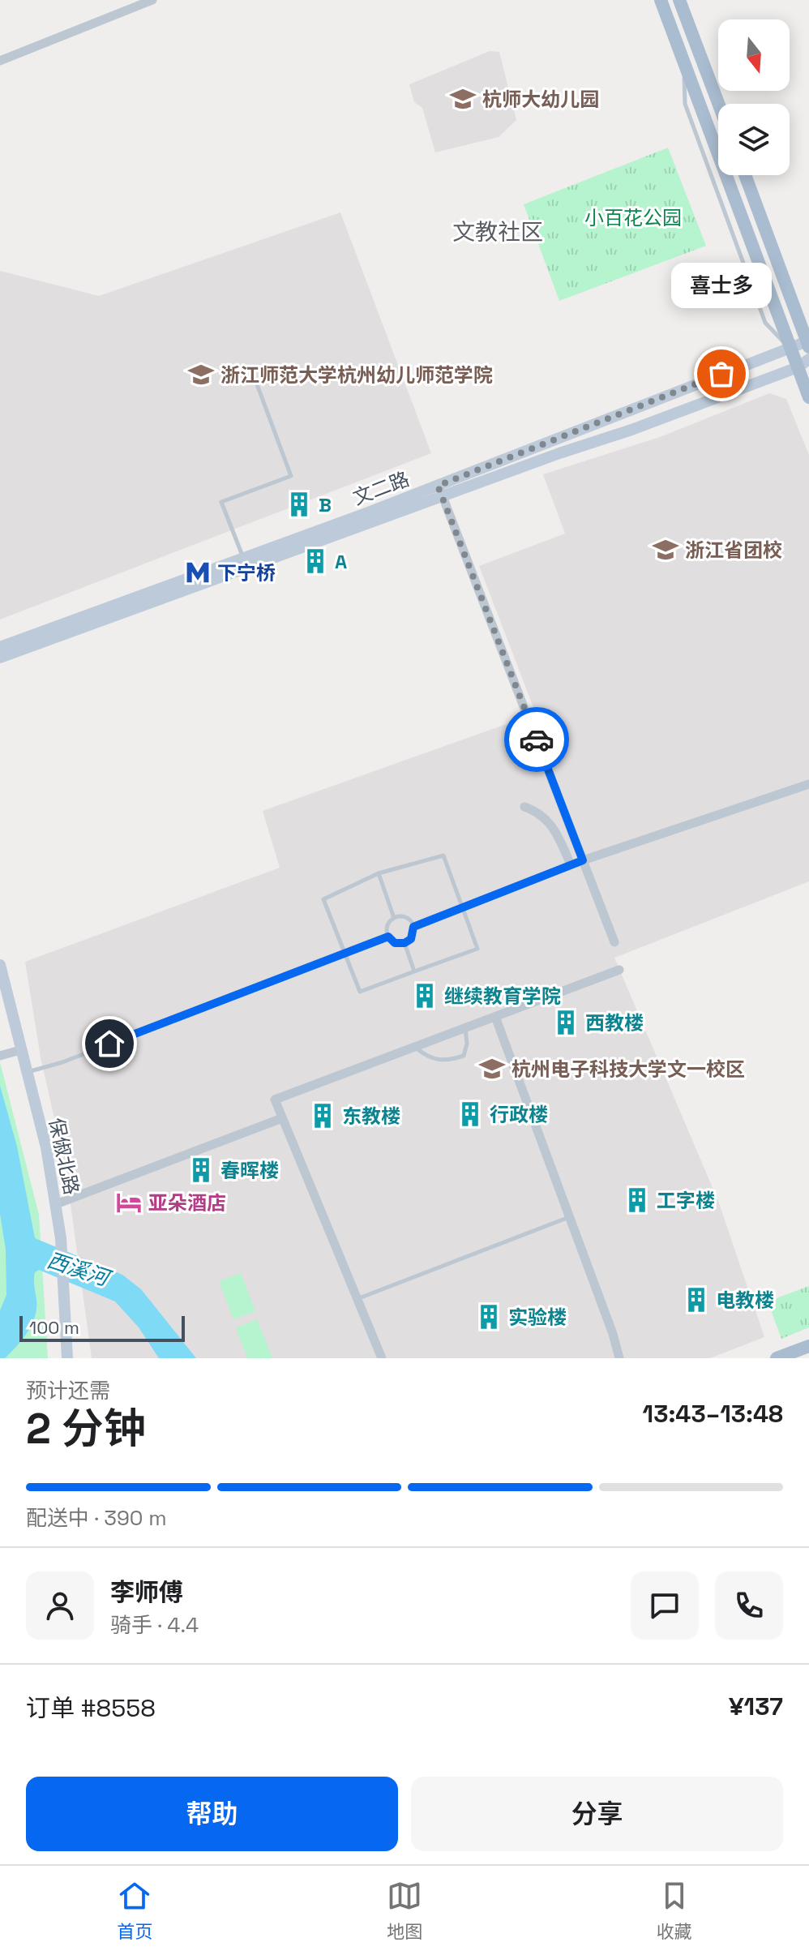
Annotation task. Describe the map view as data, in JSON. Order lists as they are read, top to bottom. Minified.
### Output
{"streets":{"main road":["文二路","保俶北路"]},"districts":["文教社区"],"water":["西溪河"],"parks":["小百花公园"],"places":{"school or university":["杭师大幼儿园","浙江师范大学杭州幼儿师范学院","浙江省团校","杭州电子科技大学文一校区"],"other":["喜士多"],"building":["B","A","继续教育学院","西教楼","行政楼","东教楼","春晖楼","工字楼","电教楼","实验楼"],"metro station":["下宁桥"],"hotel":["亚朵酒店"]},"scale_bar":"100 m","north":"bottom","page":{"bubble":"喜士多","scale":"100 m","heading":["2 分钟","预计还需","13:43–13:48"],"panel":["李师傅","骑手 · 4.4","订单 #8558","¥137"],"bar":"配送中 · 390 m","buttons":["帮助","分享"],"tabs":["首页","地图","收藏"]}}
